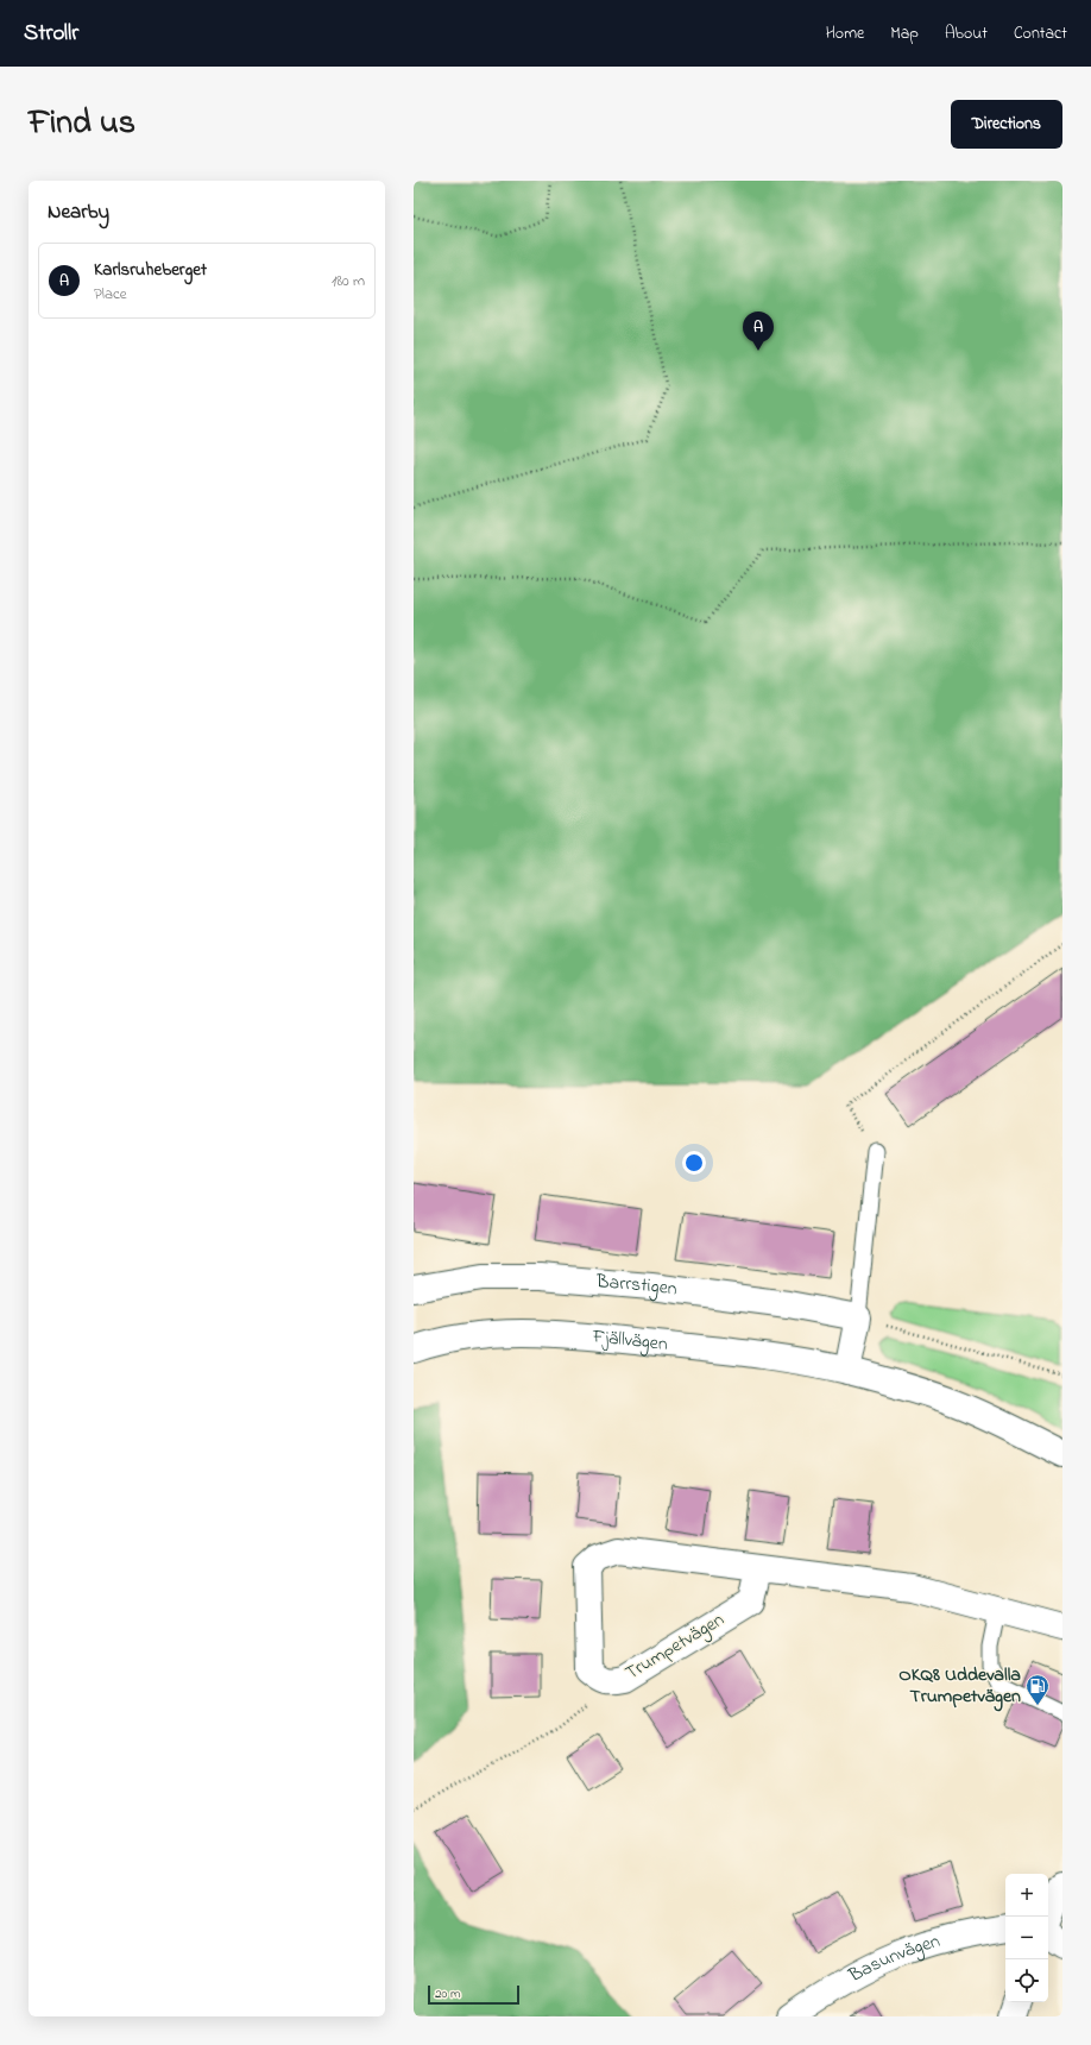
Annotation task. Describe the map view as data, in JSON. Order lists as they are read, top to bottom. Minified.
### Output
{"streets":{"street":["Barrstigen","Fjällvägen","Trumpetvägen","Basunvägen"]},"places":{"fuel station":["OKQ8 Uddevalla Trumpetvägen"]},"scale_bar":"20 m","page":{"header":"Strollr","nav":["Home","Map","About","Contact"],"title":"Find us","buttons":"Directions","heading":"Nearby","list":[{"mark":"A","name":"Karlsruheberget","note":"Place","value":"180 m"}],"pins":"A","map_buttons":["+","−"],"scale":"20 m"}}
